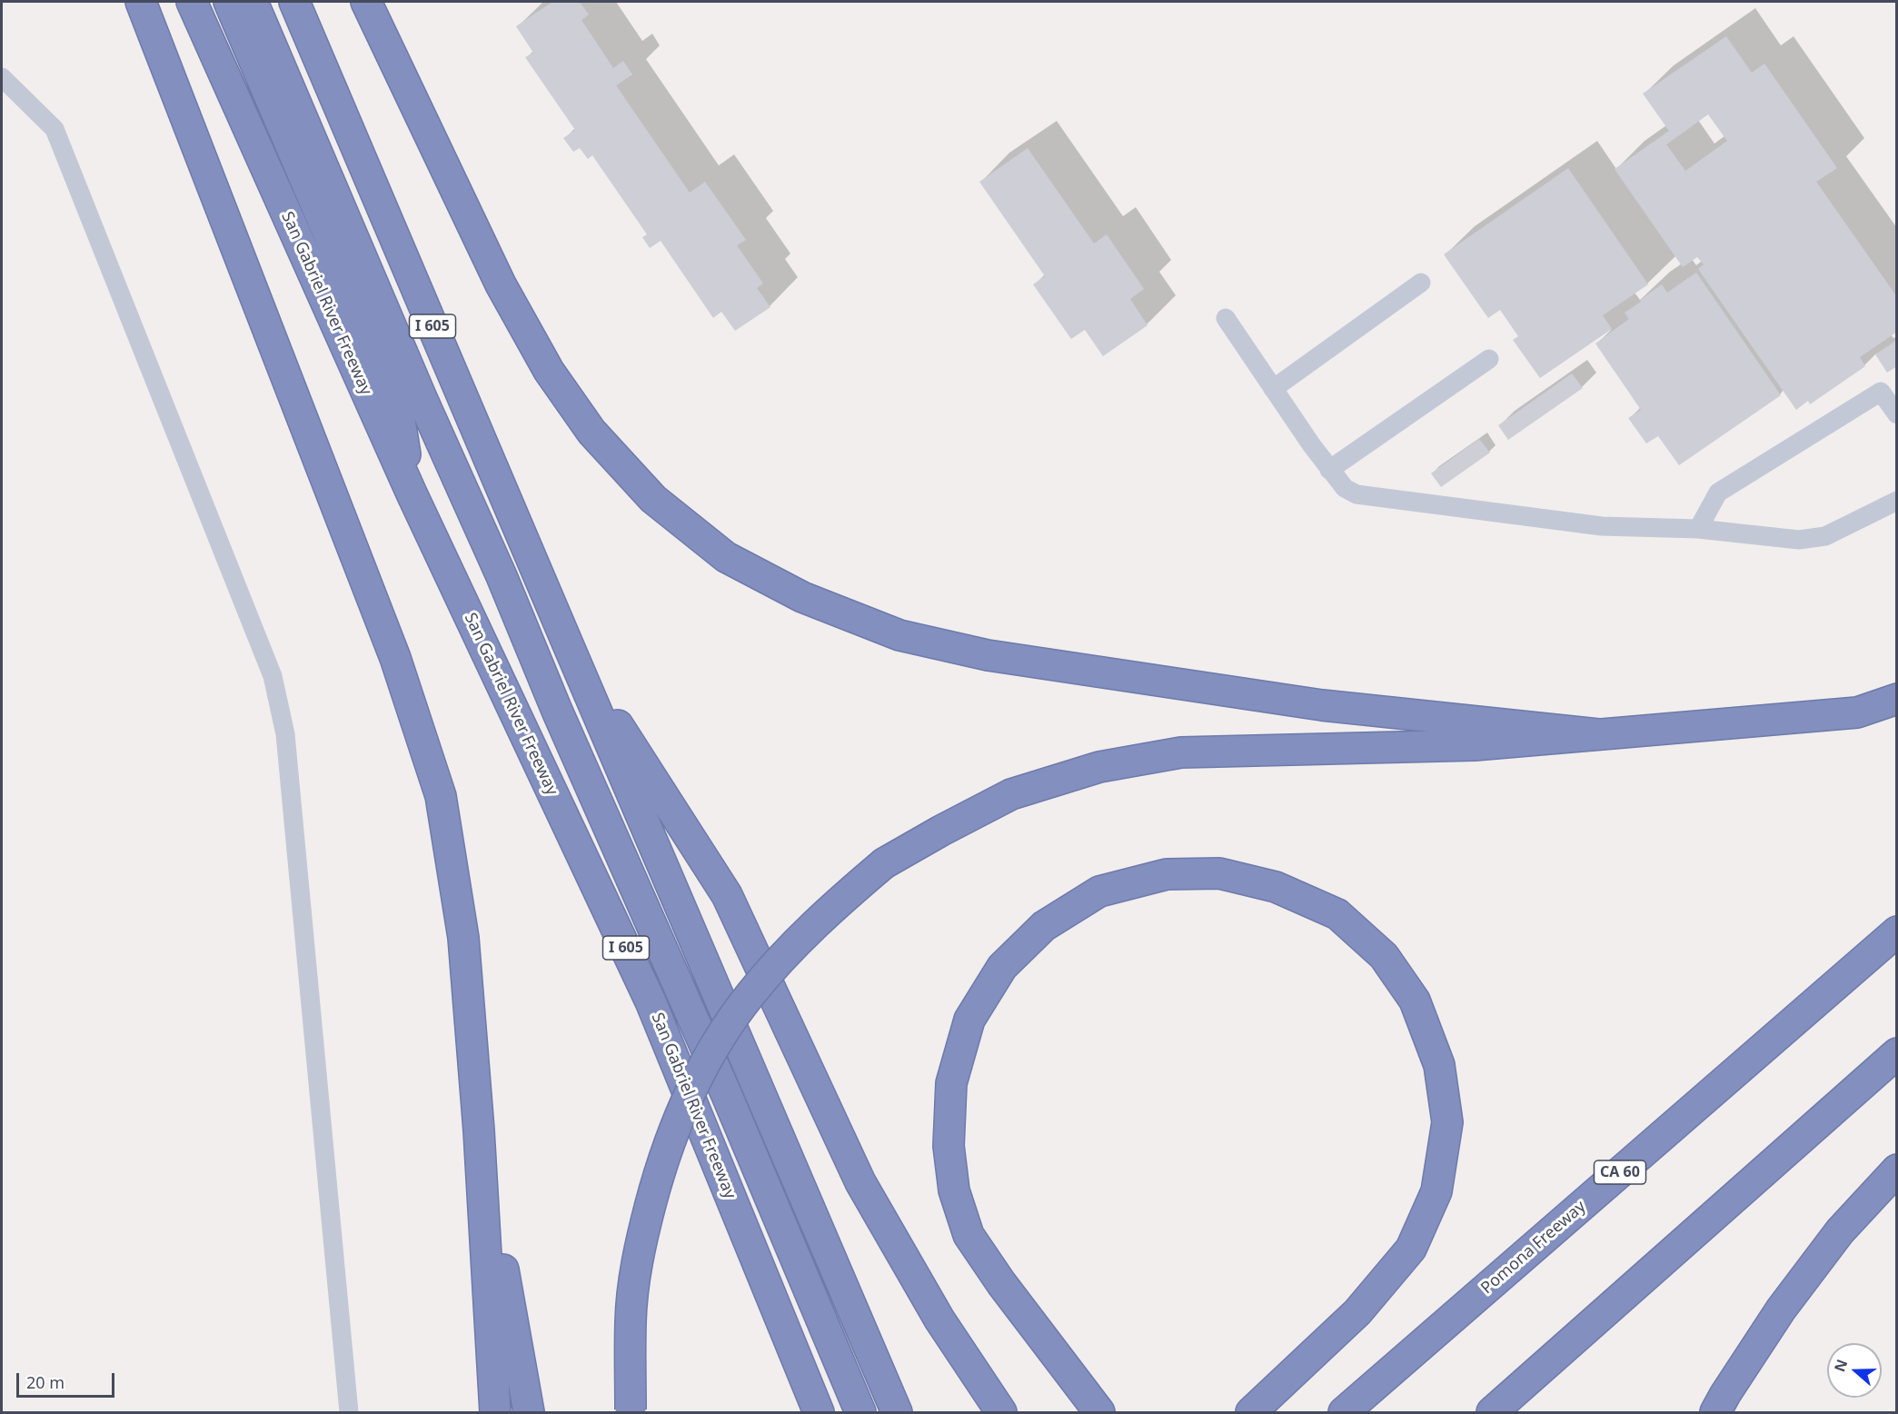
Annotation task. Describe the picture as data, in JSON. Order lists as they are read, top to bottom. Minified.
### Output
{"streets":{"highway":["San Gabriel River Freeway","I 605","CA 60","Pomona Freeway"]},"scale_bar":"20 m","north":"left"}
